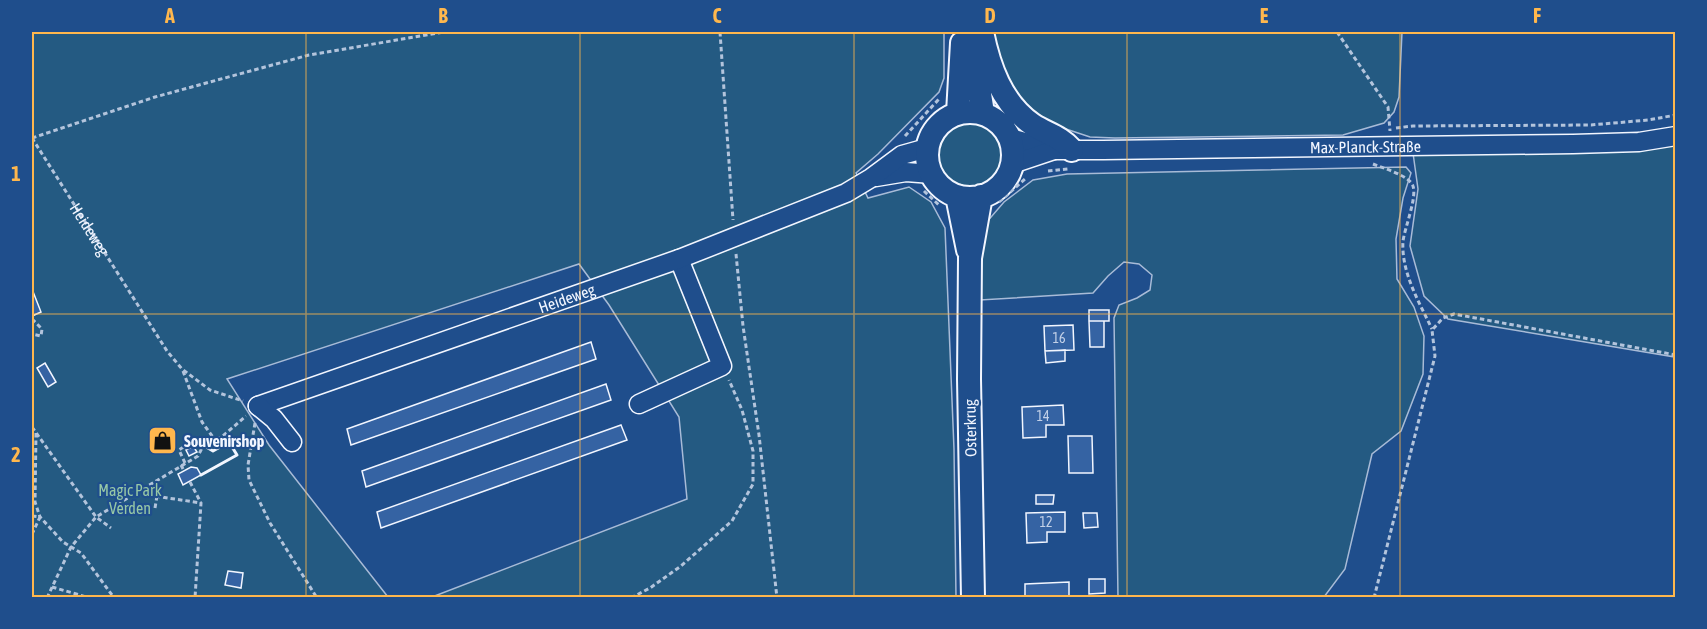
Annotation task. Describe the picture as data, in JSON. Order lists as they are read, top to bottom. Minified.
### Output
{"streets":{"main road":["Osterkrug"],"street":["Max-Planck-Straße","Heideweg"]},"crossings":[["Max-Planck-Straße","Heideweg"],["Max-Planck-Straße","Osterkrug"],["Heideweg","Osterkrug"]],"parks":["Magic Park Verden"],"places":{"shop":["Souvenirshop"]},"house_numbers":["16","14","12"],"grid":{"columns":["A","B","C","D","E","F"],"rows":["1","2"]}}
